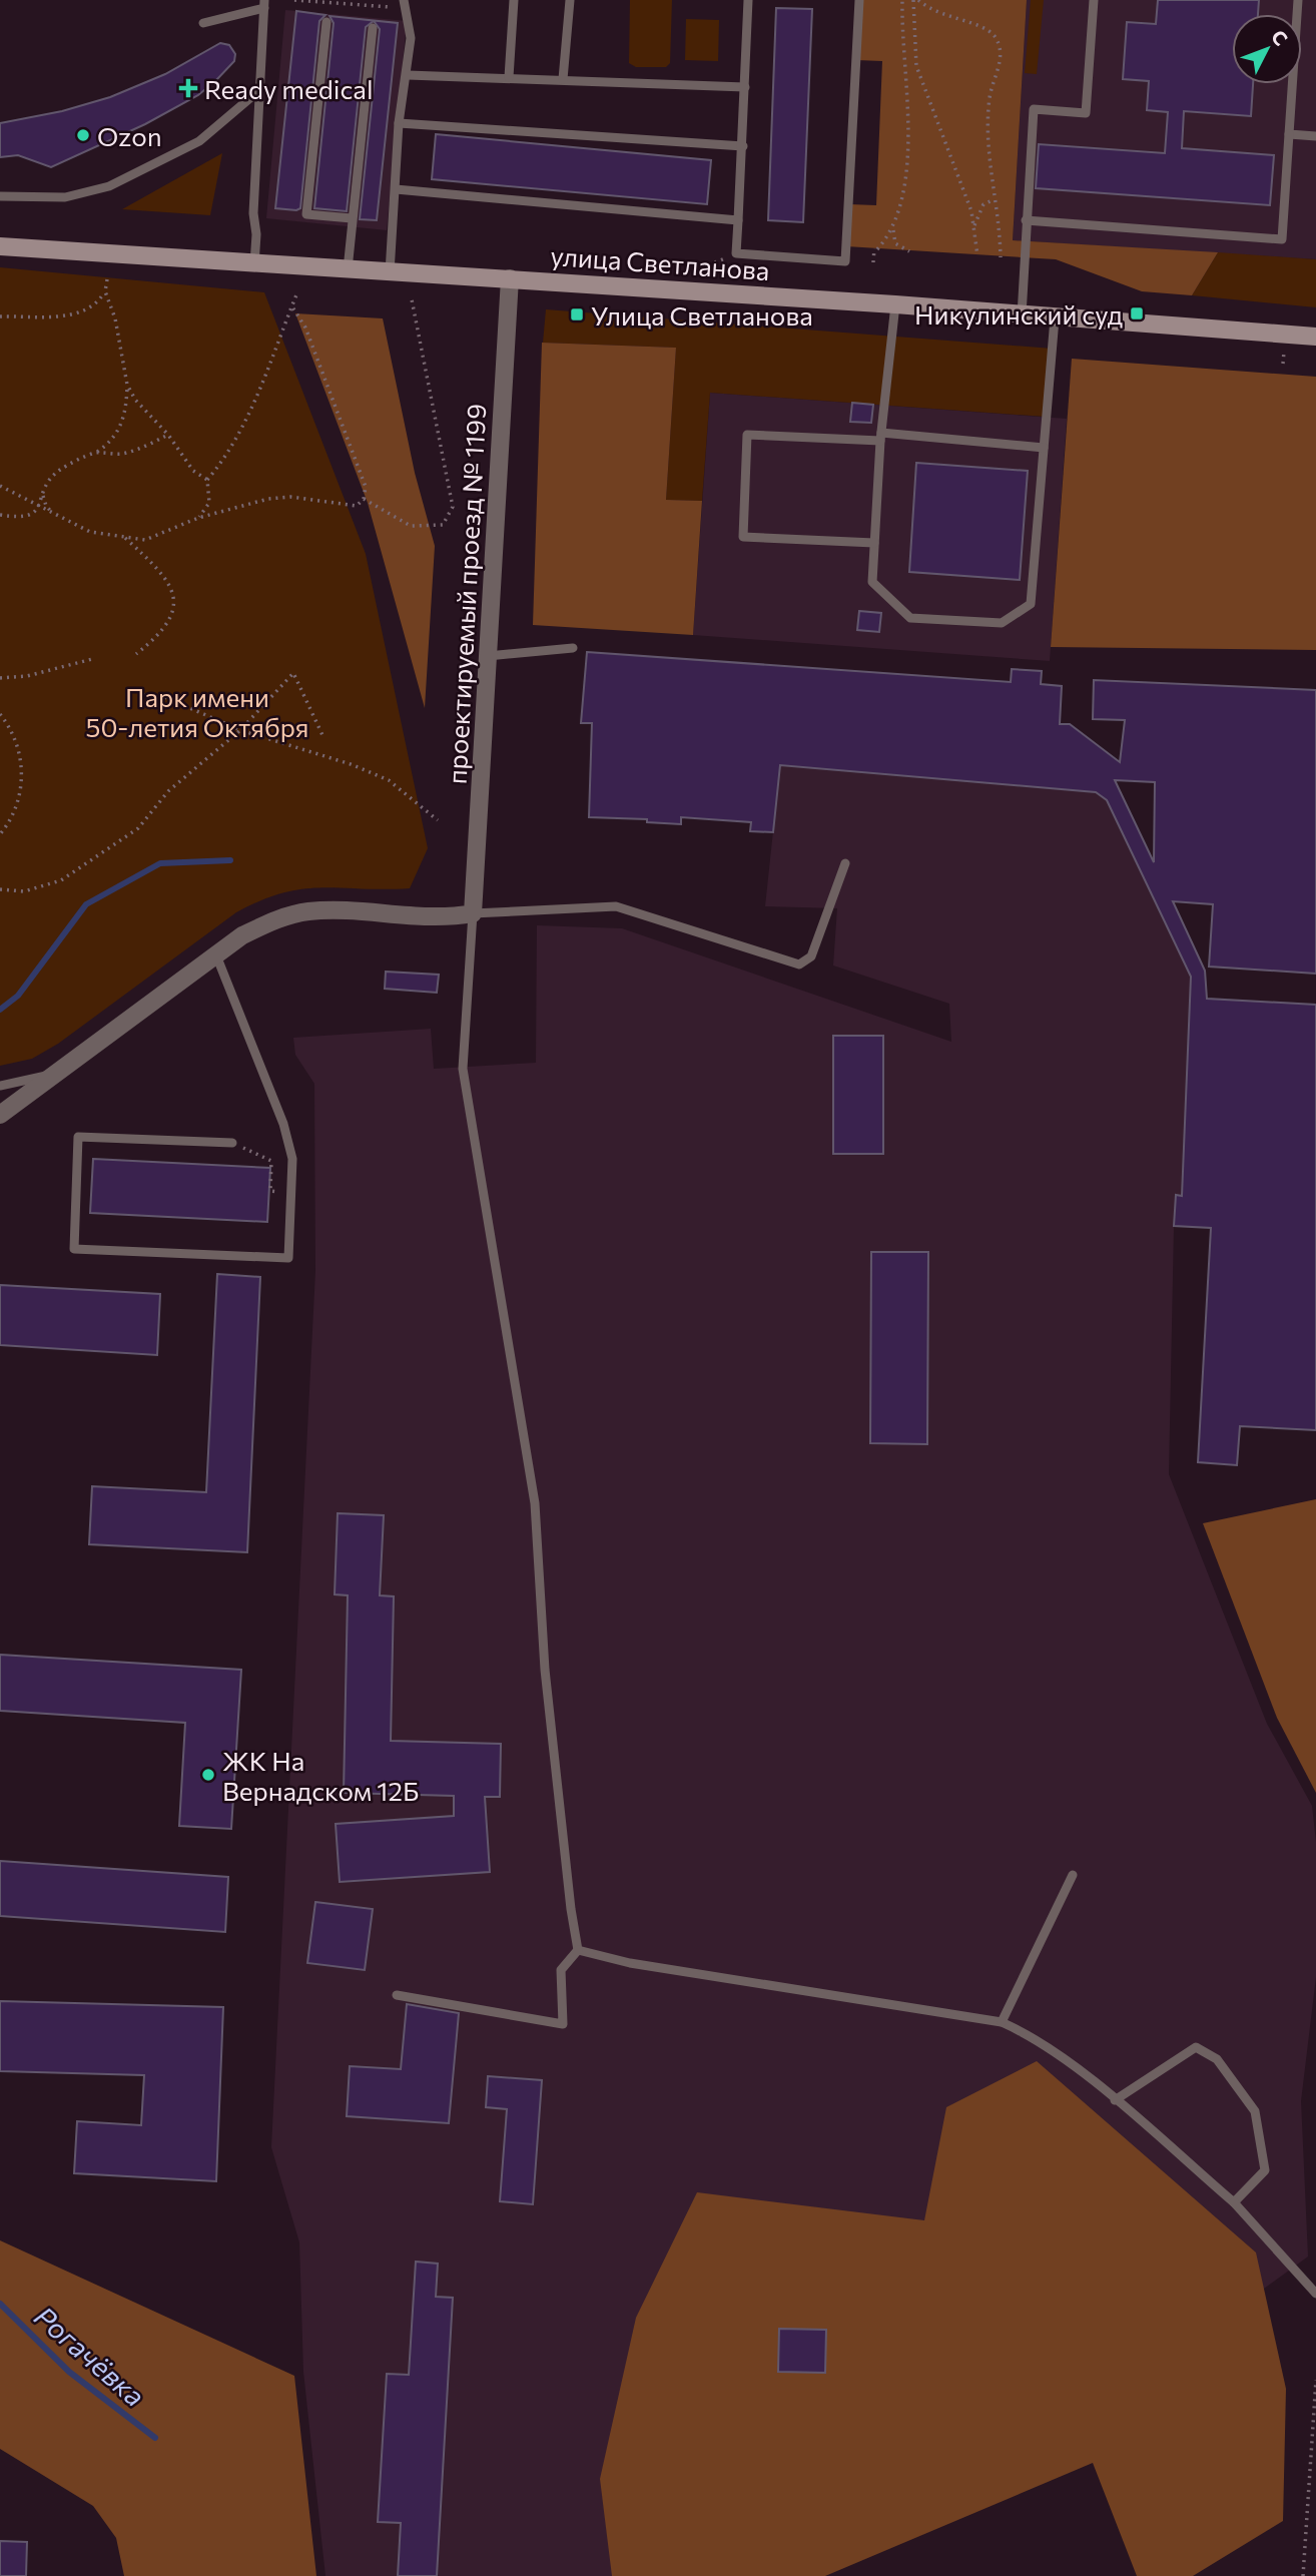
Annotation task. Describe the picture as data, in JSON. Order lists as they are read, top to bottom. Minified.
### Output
{"streets":{"street":["улица Светланова","проектируемый проезд № 1199"]},"crossings":[["улица Светланова","проектируемый проезд № 1199"]],"water":["Рогачёвка"],"parks":["Парк имени 50-летия Октября"],"places":{"health":["Ready medical"],"other":["Ozon","ЖК На Вернадском 12Б"],"transit":["Никулинский суд","Улица Светланова"]},"north":"top right"}
